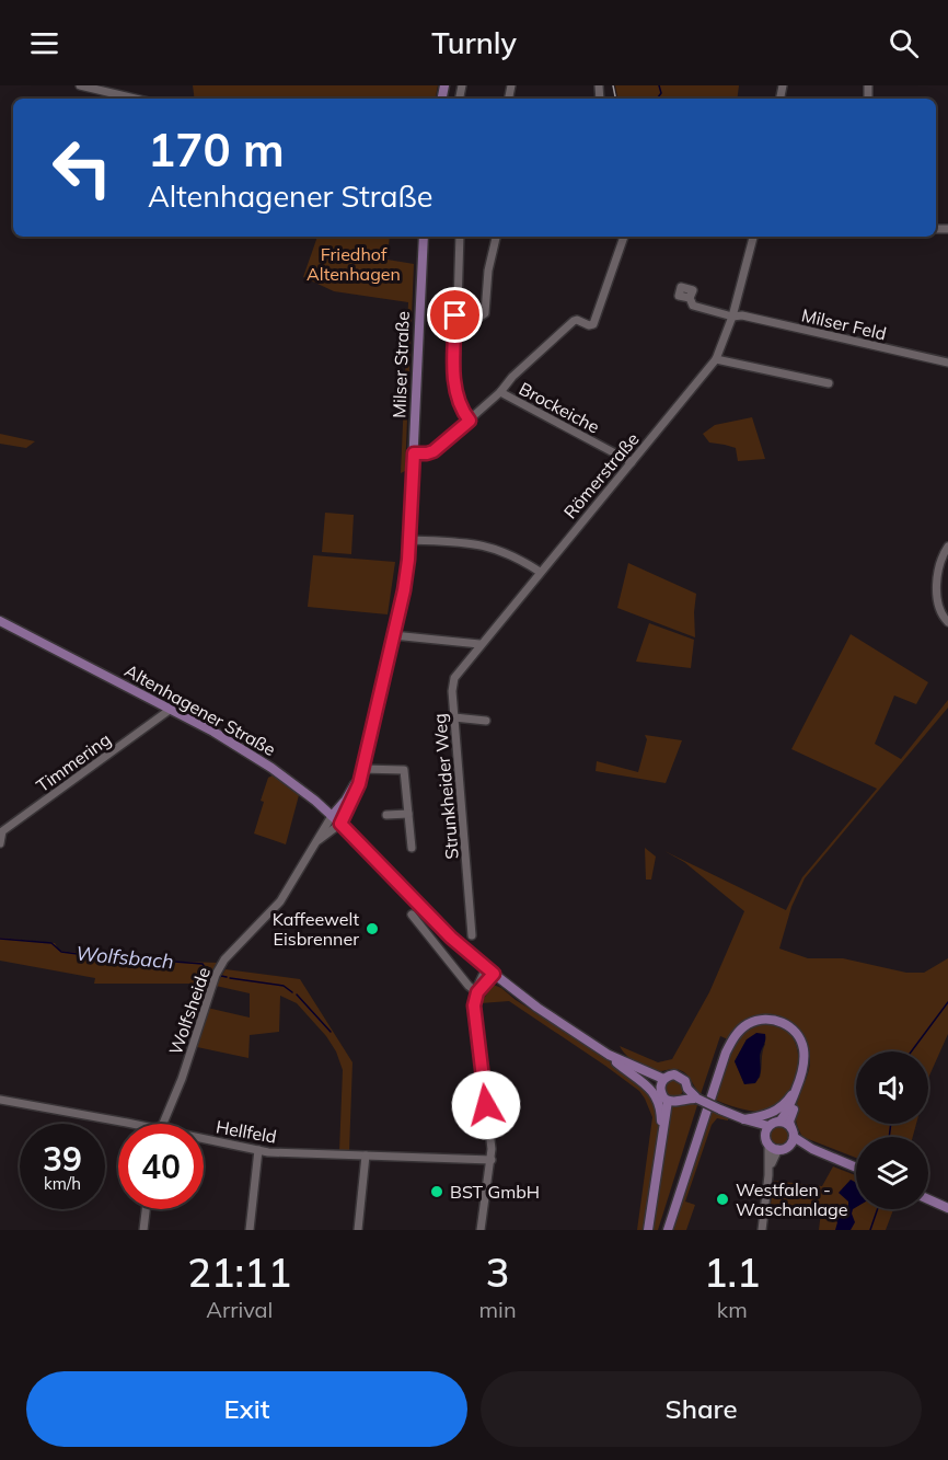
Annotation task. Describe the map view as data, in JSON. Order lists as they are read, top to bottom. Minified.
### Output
{"streets":{"main road":["Milser Straße","Altenhagener Straße"],"street":["Milser Feld","Brockeiche","Römerstraße","Timmering","Strunkheider Weg","Wolfsheide","Hellfeld"]},"crossings":[["Milser Feld","Römerstraße"],["Milser Straße","Brockeiche"],["Milser Straße","Altenhagener Straße"],["Milser Straße","Wolfsheide"],["Brockeiche","Römerstraße"],["Römerstraße","Strunkheider Weg"],["Altenhagener Straße","Timmering"],["Altenhagener Straße","Wolfsheide"]],"water":["Wolfsbach"],"parks":["Friedhof Altenhagen"],"places":["Kaffeewelt Eisbrenner","BST GmbH","Westfalen - Waschanlage"],"page":{"header":"Turnly","turn":["170 m","Altenhagener Straße"],"speed":"39 km/h","limit":"40","eta":["21:11","Arrival","3","min","1.1","km"],"buttons":["Exit","Share"]}}
